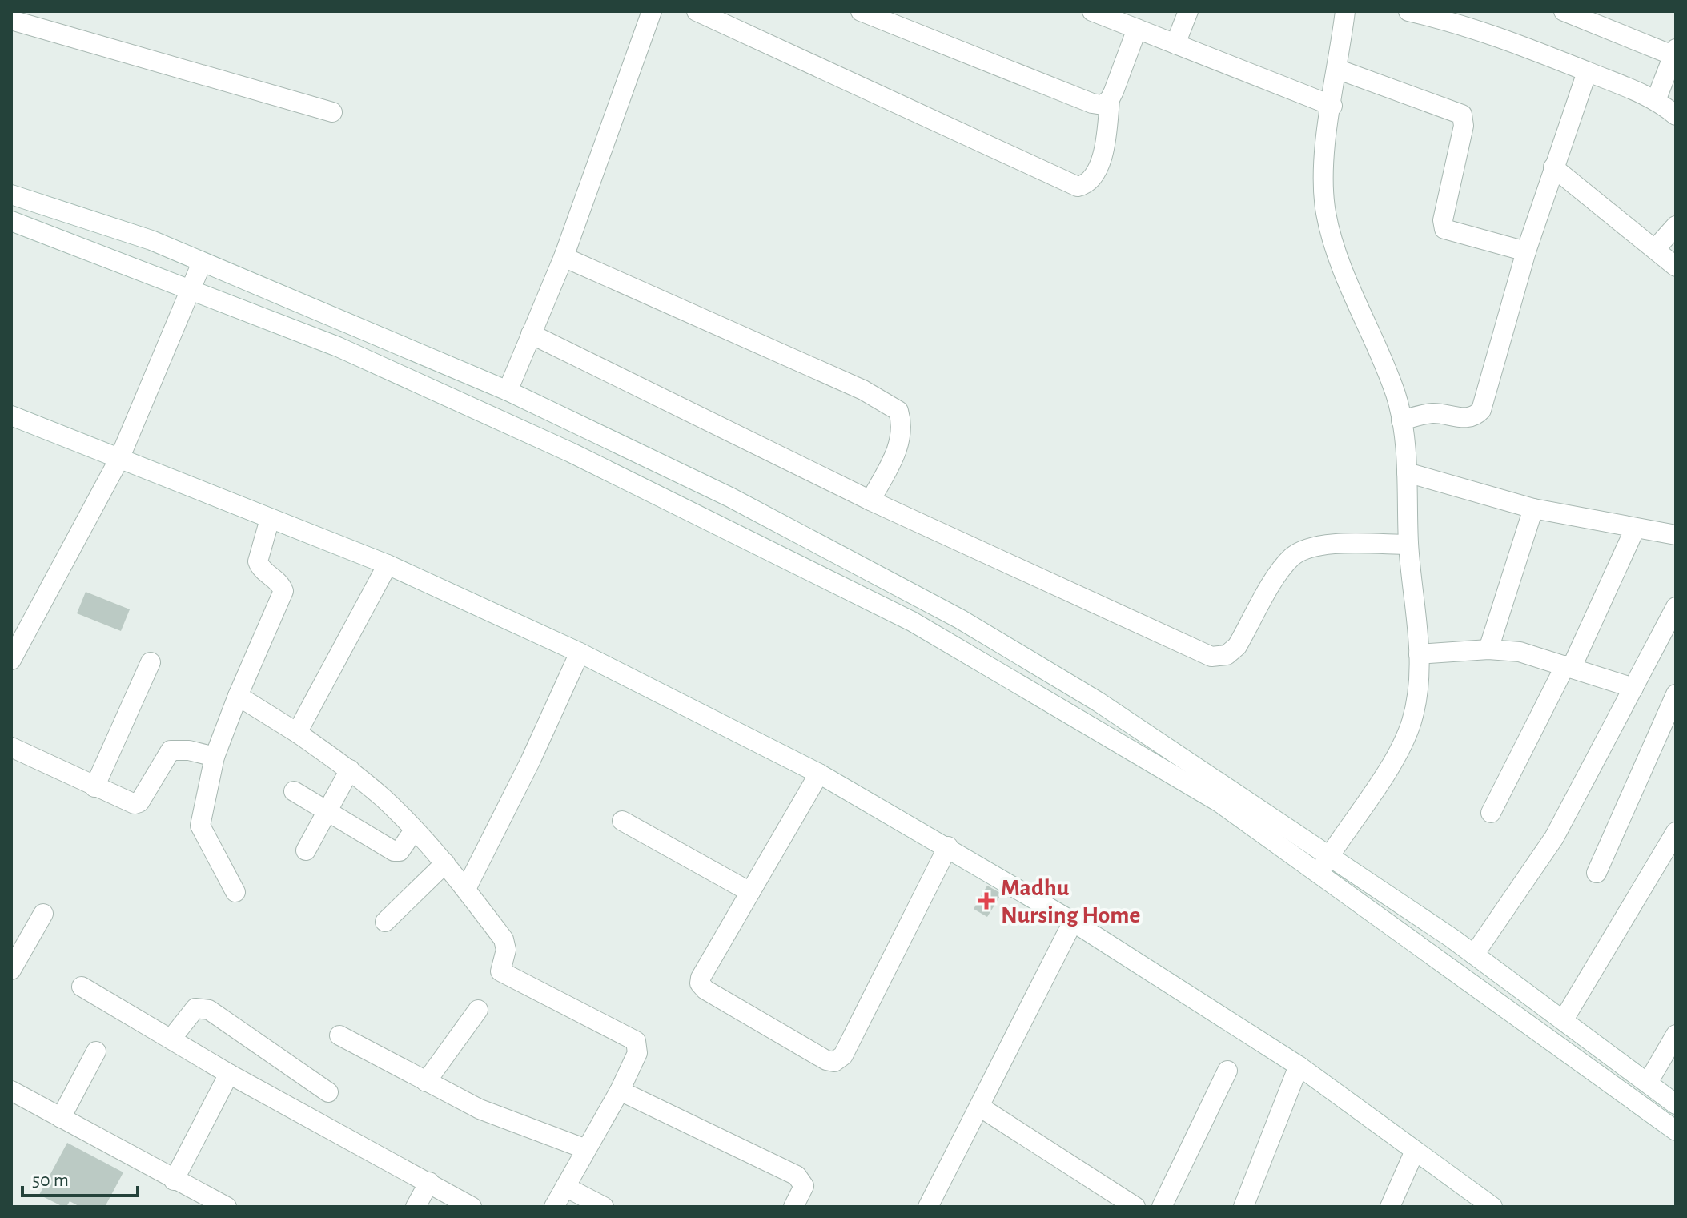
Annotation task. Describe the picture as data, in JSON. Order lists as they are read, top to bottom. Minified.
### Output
{"places":{"health":["Madhu Nursing Home"]},"scale_bar":"50 m"}
